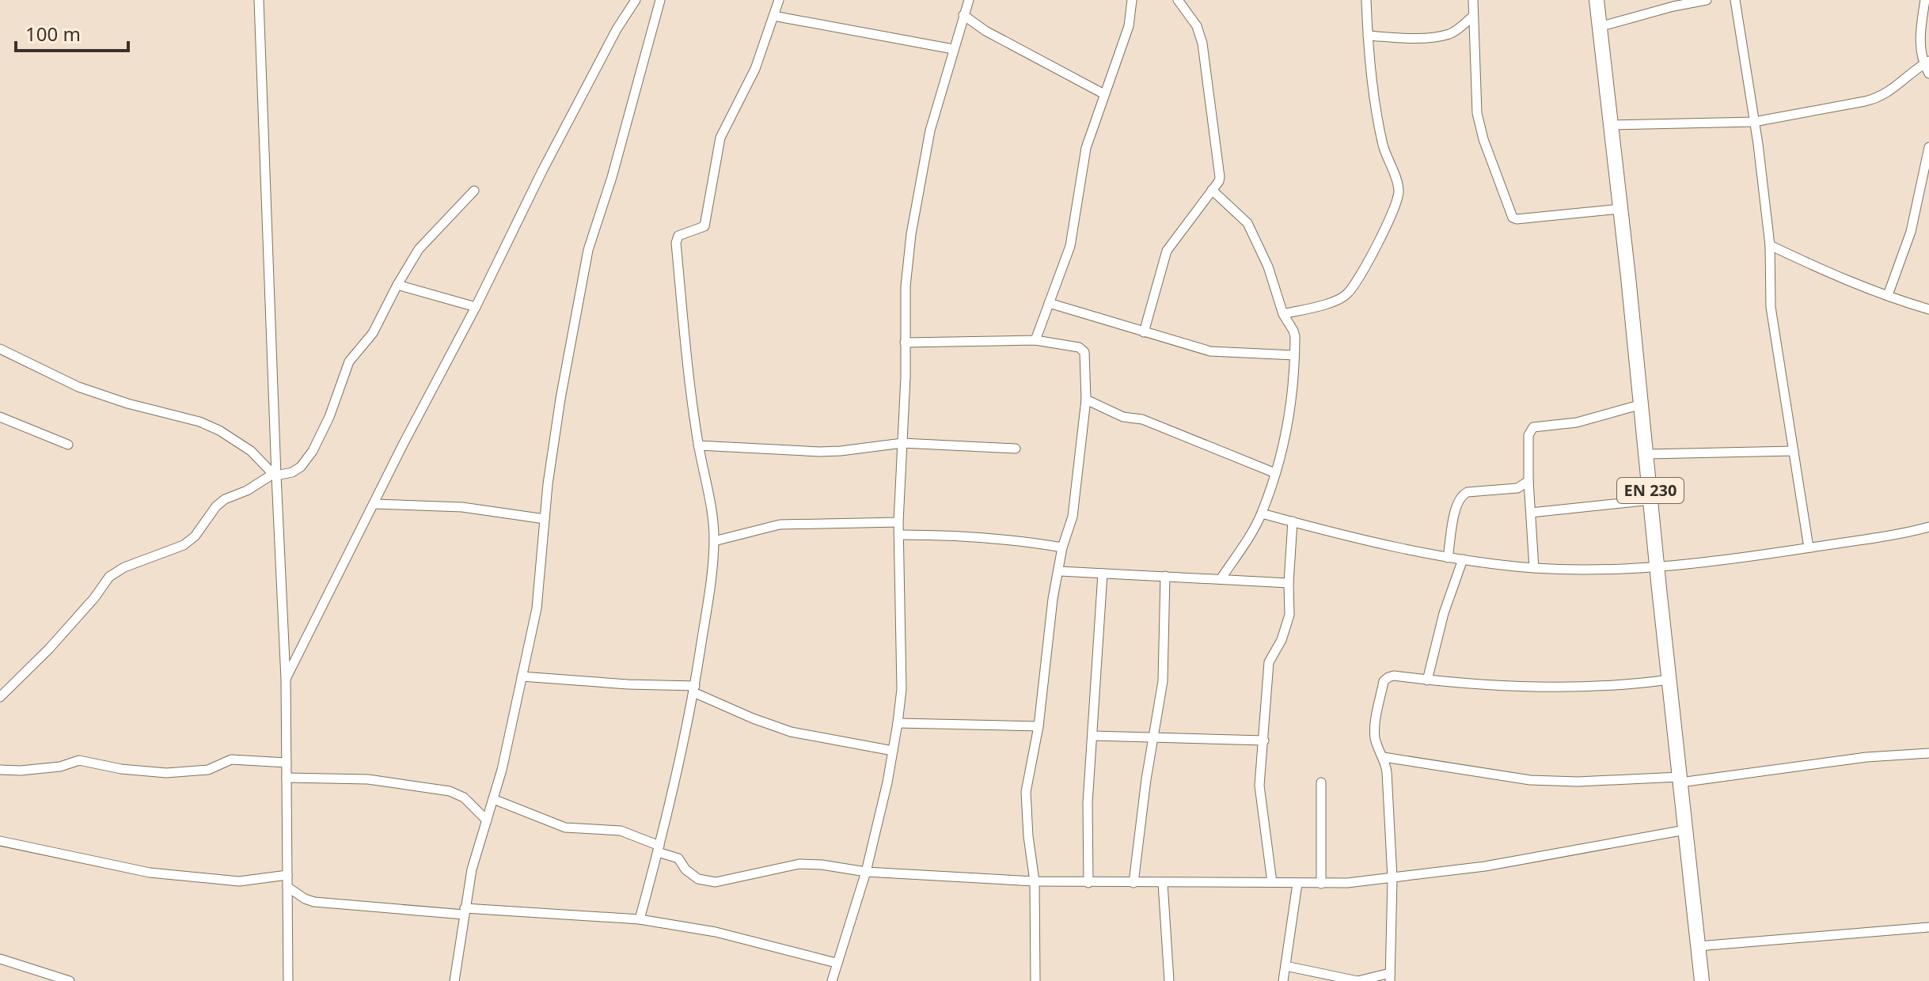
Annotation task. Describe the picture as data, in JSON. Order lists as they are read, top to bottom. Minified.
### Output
{"streets":{"main road":["EN 230"]},"scale_bar":"100 m"}
